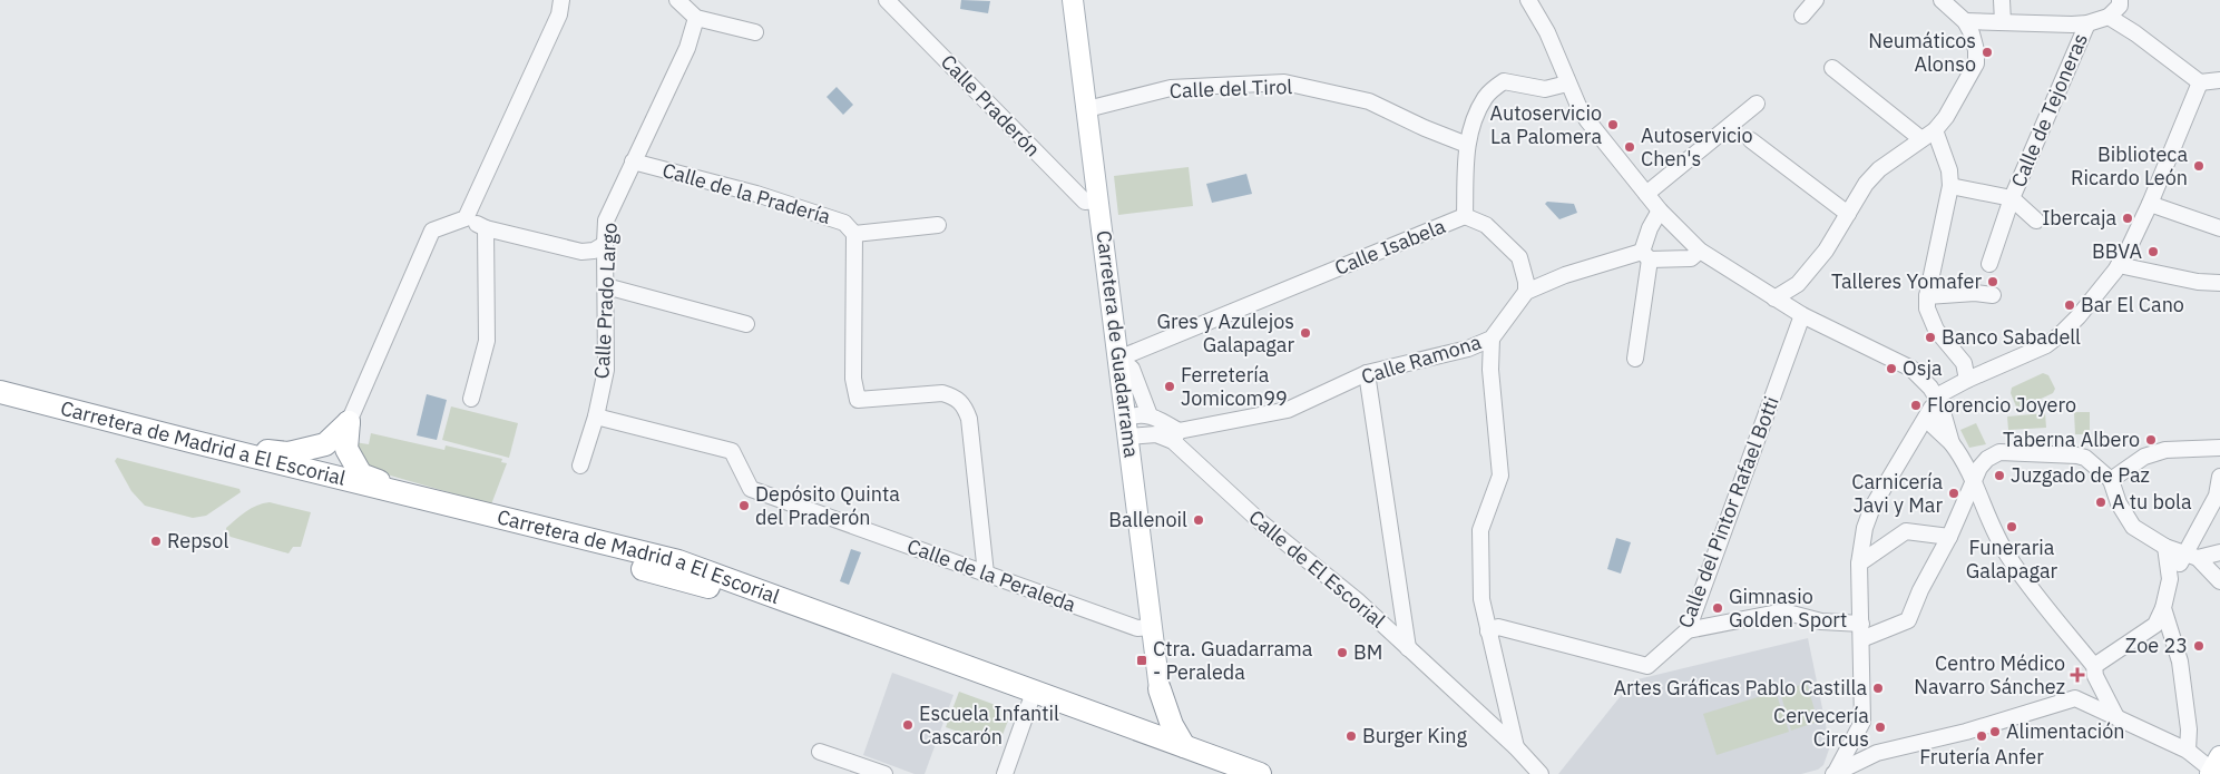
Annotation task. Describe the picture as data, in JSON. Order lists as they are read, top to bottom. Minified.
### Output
{"streets":{"highway":["Carretera de Madrid a El Escorial"],"main road":["Carretera de Guadarrama"],"street":["Calle del Tirol","Calle Praderón","Calle de Tejoneras","Calle de la Pradería","Calle Isabela","Calle Prado Largo","Calle Ramona","Calle del Pintor Rafael Botti","Calle de El Escorial","Calle de la Peraleda"]},"crossings":[["Calle del Tirol","Calle Isabela"],["Calle del Tirol","Carretera de Guadarrama"],["Calle Praderón","Carretera de Guadarrama"],["Calle de la Pradería","Calle Prado Largo"],["Calle de la Pradería","Calle de la Peraleda"],["Calle Isabela","Carretera de Guadarrama"],["Calle Prado Largo","Calle de la Peraleda"],["Carretera de Guadarrama","Calle de la Peraleda"],["Calle Ramona","Calle de El Escorial"]],"places":{"other":["Neumáticos Alonso","Autoservicio La Palomera","Autoservicio Chen's","Biblioteca Ricardo León","Ibercaja","BBVA","Talleres Yomafer","Bar El Cano","Gres y Azulejos Galapagar","Banco Sabadell","Osja","Ferretería Jomicom99","Florencio Joyero","Taberna Albero","Juzgado de Paz","Carnicería Javi y Mar","A tu bola","Depósito Quinta del Praderón","Ballenoil","Funeraria Galapagar","Repsol","Gimnasio Golden Sport","Zoe 23","BM","Artes Gráficas Pablo Castilla","Escuela Infantil Cascarón","Cervecería Circus","Alimentación","Burger King","Frutería Anfer"],"transit":["Ctra. Guadarrama - Peraleda"],"health":["Centro Médico Navarro Sánchez"]}}
